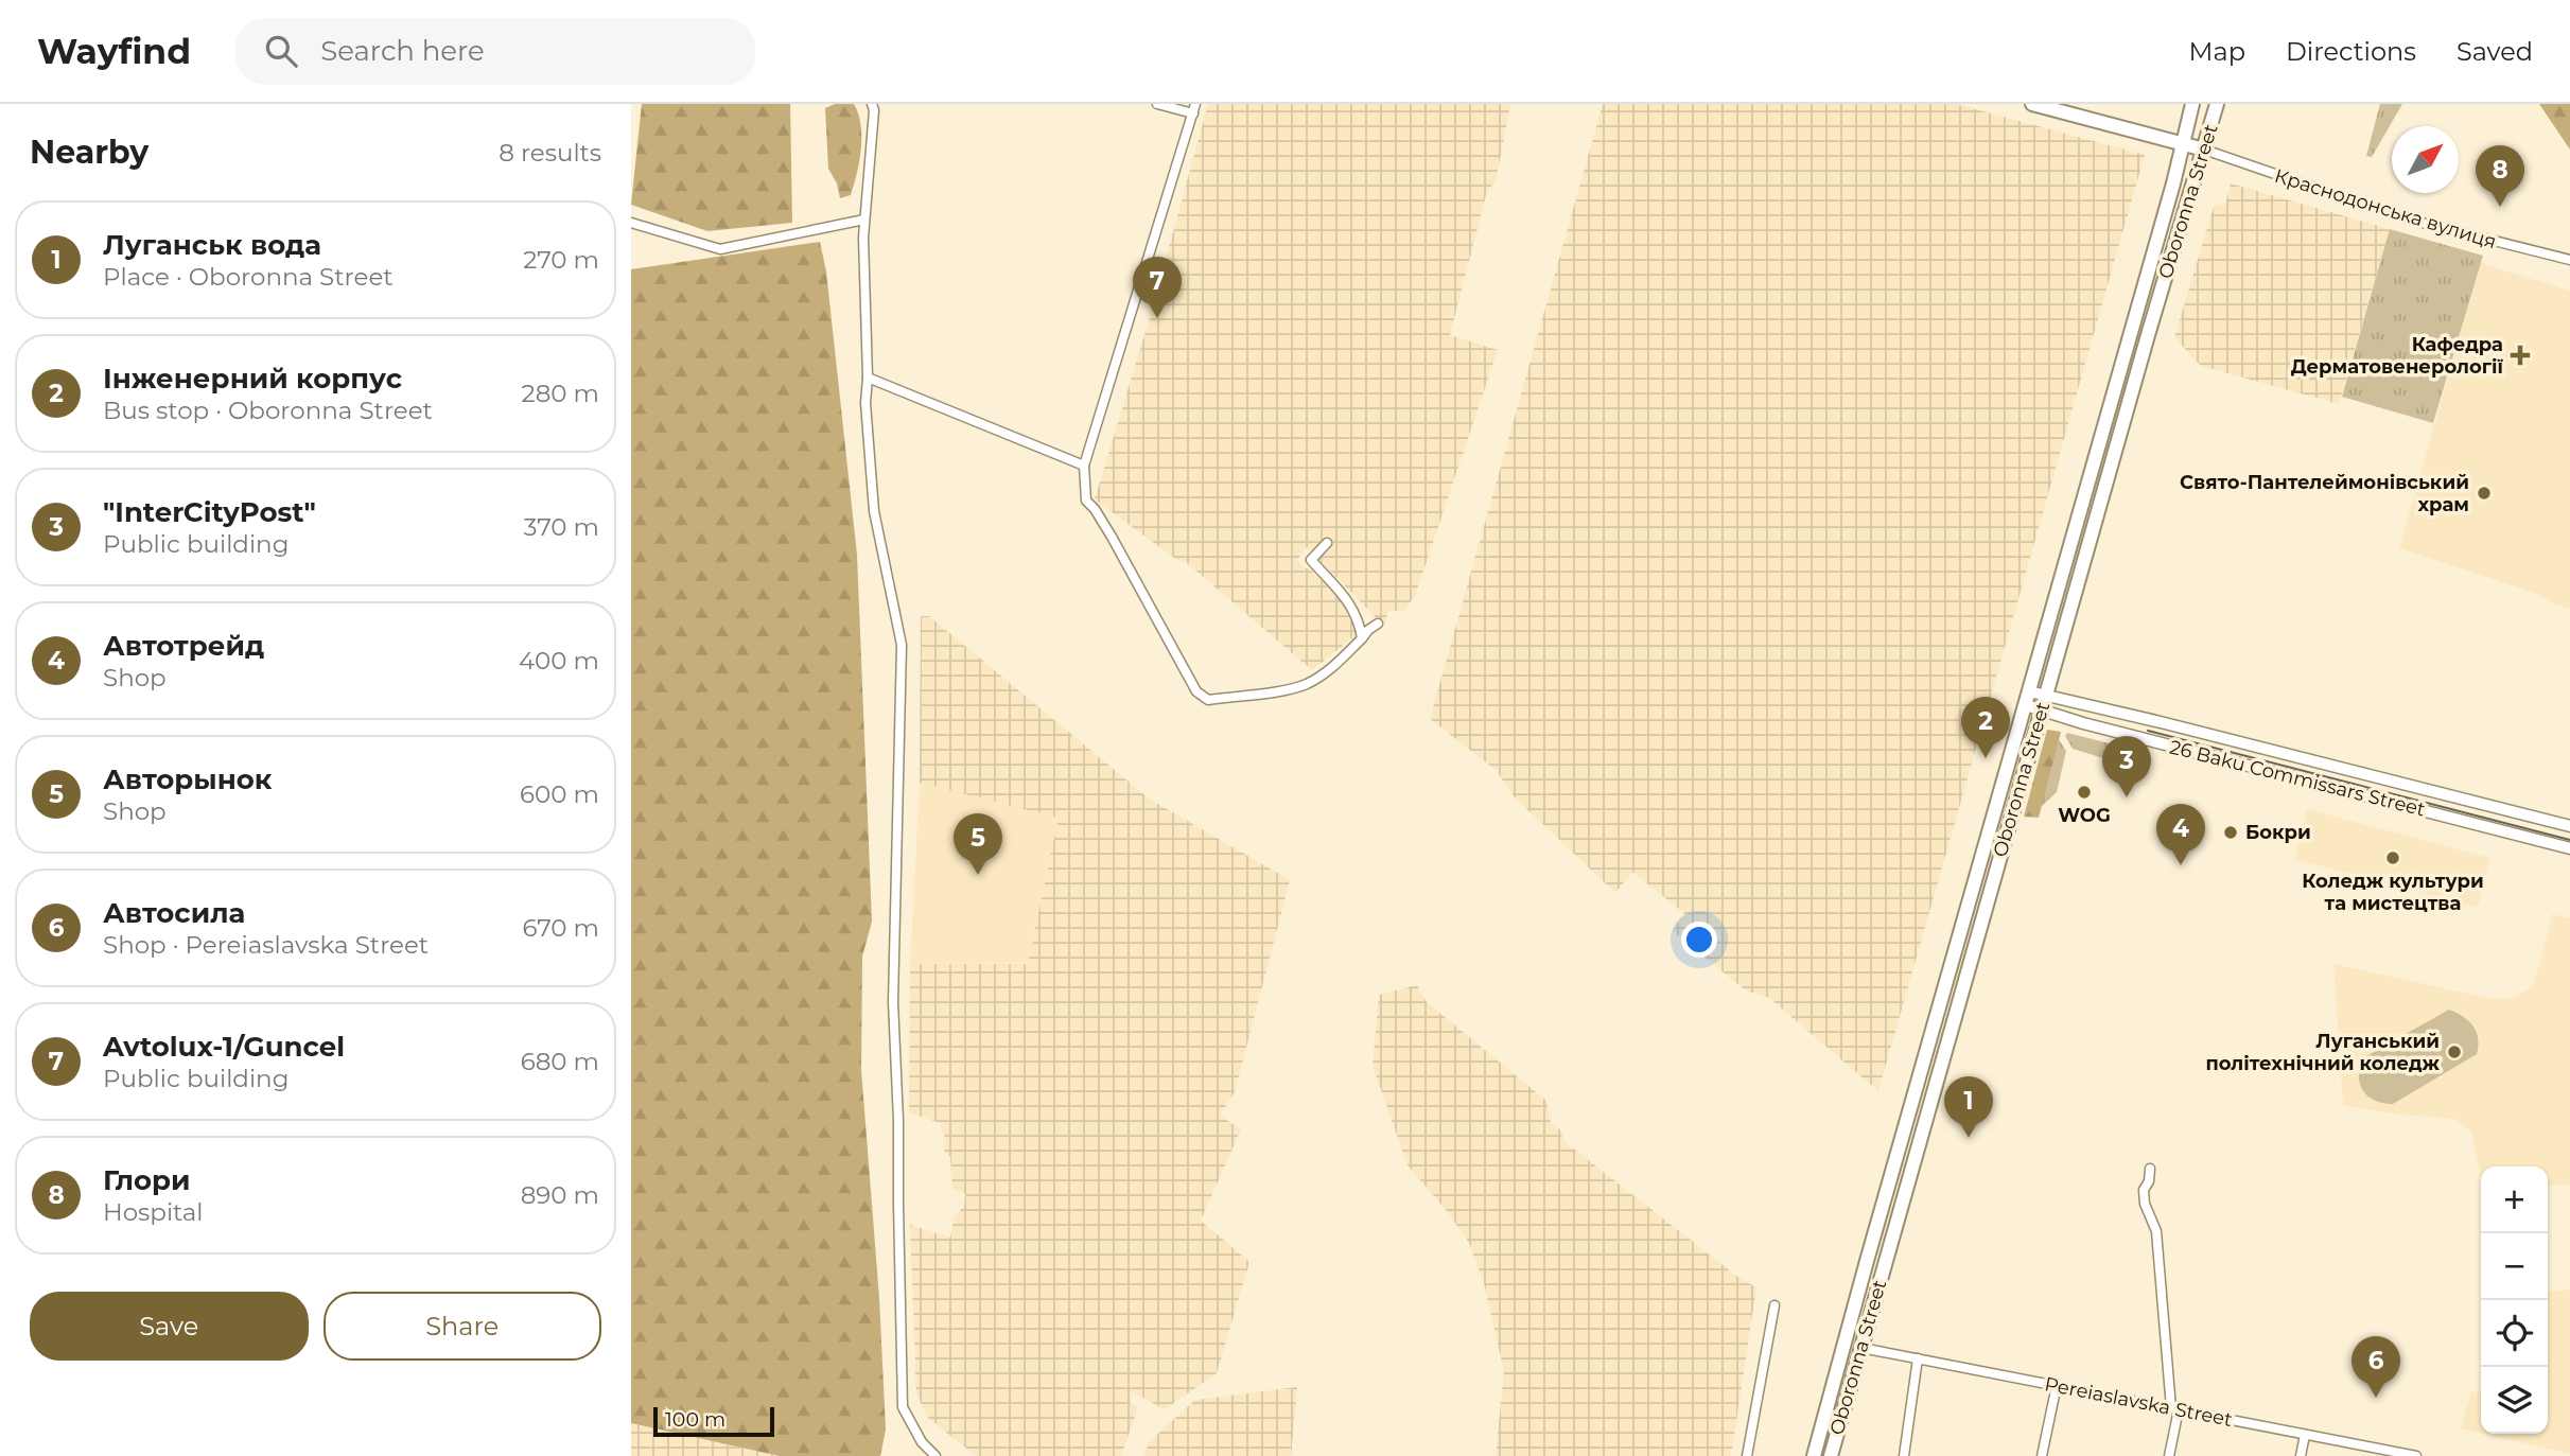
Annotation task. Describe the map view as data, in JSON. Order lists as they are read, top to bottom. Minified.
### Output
{"streets":{"main road":["Oboronna Street"],"street":["Краснодонська вулиця","26 Baku Commissars Street","Pereiaslavska Street"]},"crossings":[["Oboronna Street","Краснодонська вулиця"],["Oboronna Street","26 Baku Commissars Street"],["Oboronna Street","Pereiaslavska Street"]],"places":{"health":["Кафедра Дерматовенерології"],"other":["Свято-Пантелеймонівський храм","WOG","Бокри","Коледж культури та мистецтва","Луганський політехнічний коледж"]},"scale_bar":"100 m","north":"top right","page":{"header":"Wayfind","search":"Search here","nav":["Map","Directions","Saved"],"heading":["Nearby","8 results"],"pins":["8","7","2","3","4","5","1","6"],"list":[{"mark":"1","name":"Луганськ вода","note":"Place · Oboronna Street","value":"270 m"},{"mark":"2","name":"Інженерний корпус","note":"Bus stop · Oboronna Street","value":"280 m"},{"mark":"3","name":"\"InterCityPost\"","note":"Public building","value":"370 m"},{"mark":"4","name":"Автотрейд","note":"Shop","value":"400 m"},{"mark":"5","name":"Авторынок","note":"Shop","value":"600 m"},{"mark":"6","name":"Автосила","note":"Shop · Pereiaslavska Street","value":"670 m"},{"mark":"7","name":"Avtolux-1/Guncel","note":"Public building","value":"680 m"},{"mark":"8","name":"Глори","note":"Hospital","value":"890 m"}],"map_buttons":["+","−"],"buttons":["Save","Share"],"scale":"100 m"}}
